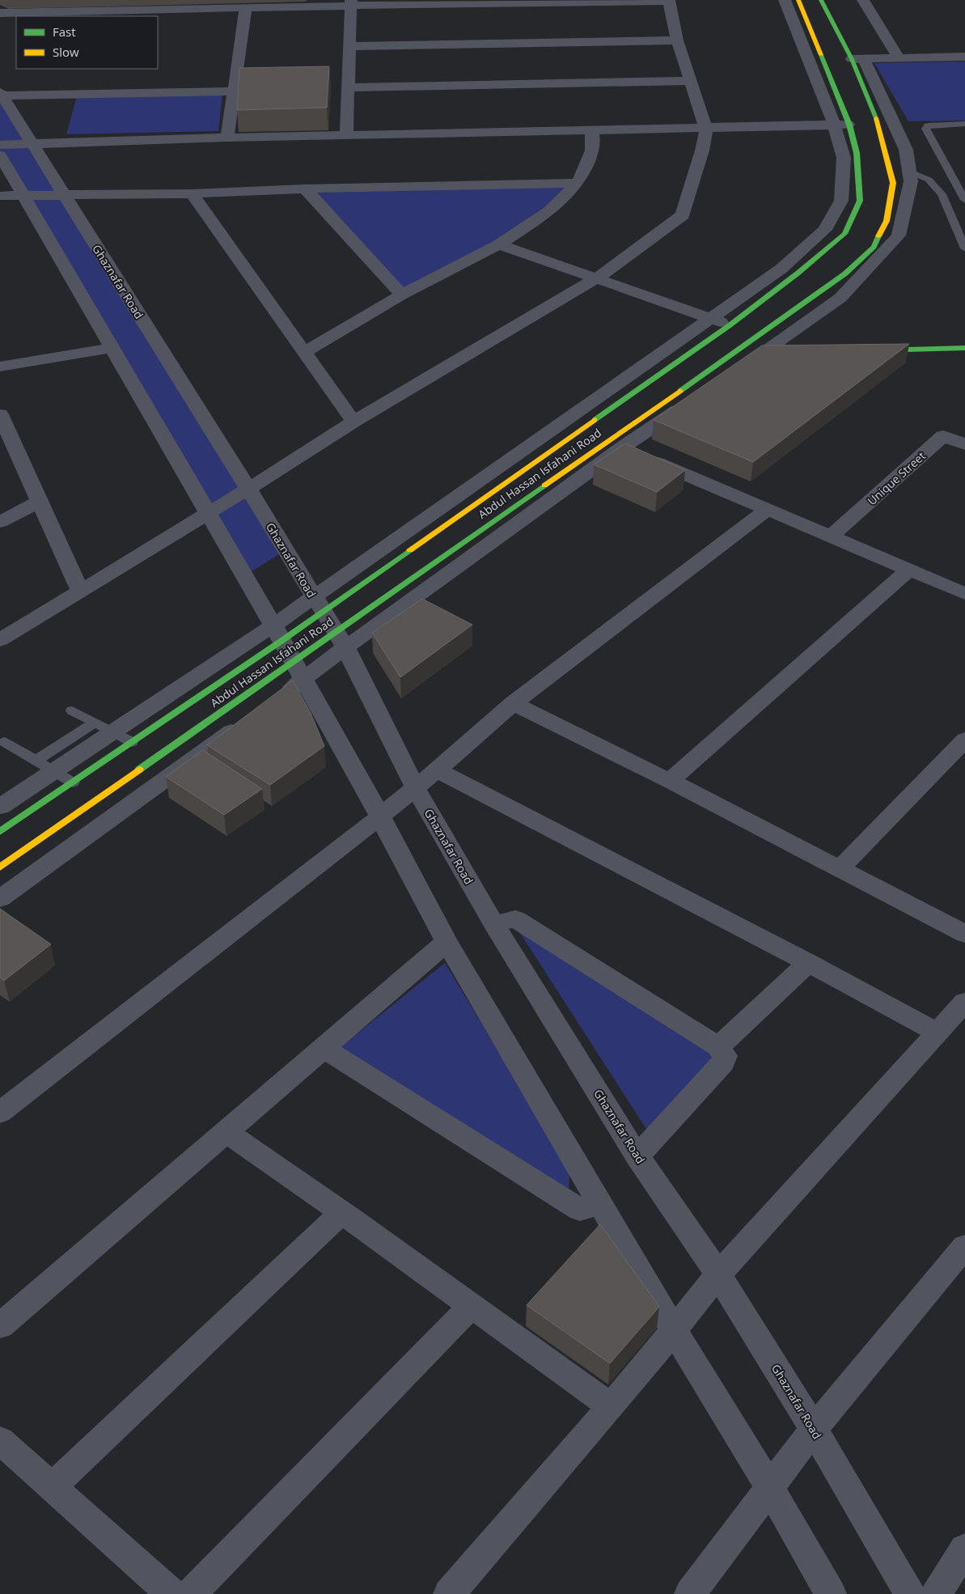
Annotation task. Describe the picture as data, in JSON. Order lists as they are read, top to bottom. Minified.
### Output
{"streets":{"main road":["Abdul Hassan Isfahani Road"],"street":["Ghaznafar Road","Unique Street"]},"crossings":[["Ghaznafar Road","Abdul Hassan Isfahani Road"]],"legend":["Fast","Slow"]}
